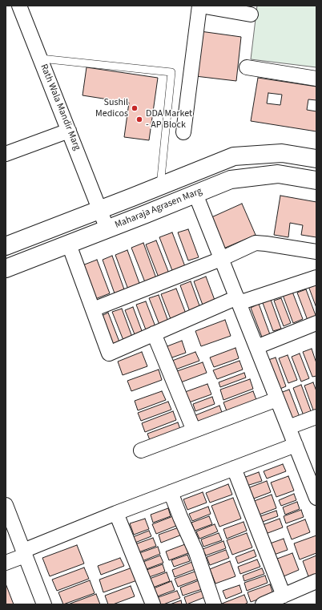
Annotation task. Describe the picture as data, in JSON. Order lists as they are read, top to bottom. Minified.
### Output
{"streets":{"street":["Rath Wala Mandir Marg","Maharaja Agrasen Marg"]},"crossings":[["Rath Wala Mandir Marg","Maharaja Agrasen Marg"]],"places":["Sushil Medicos","DDA Market - AP Block"]}
